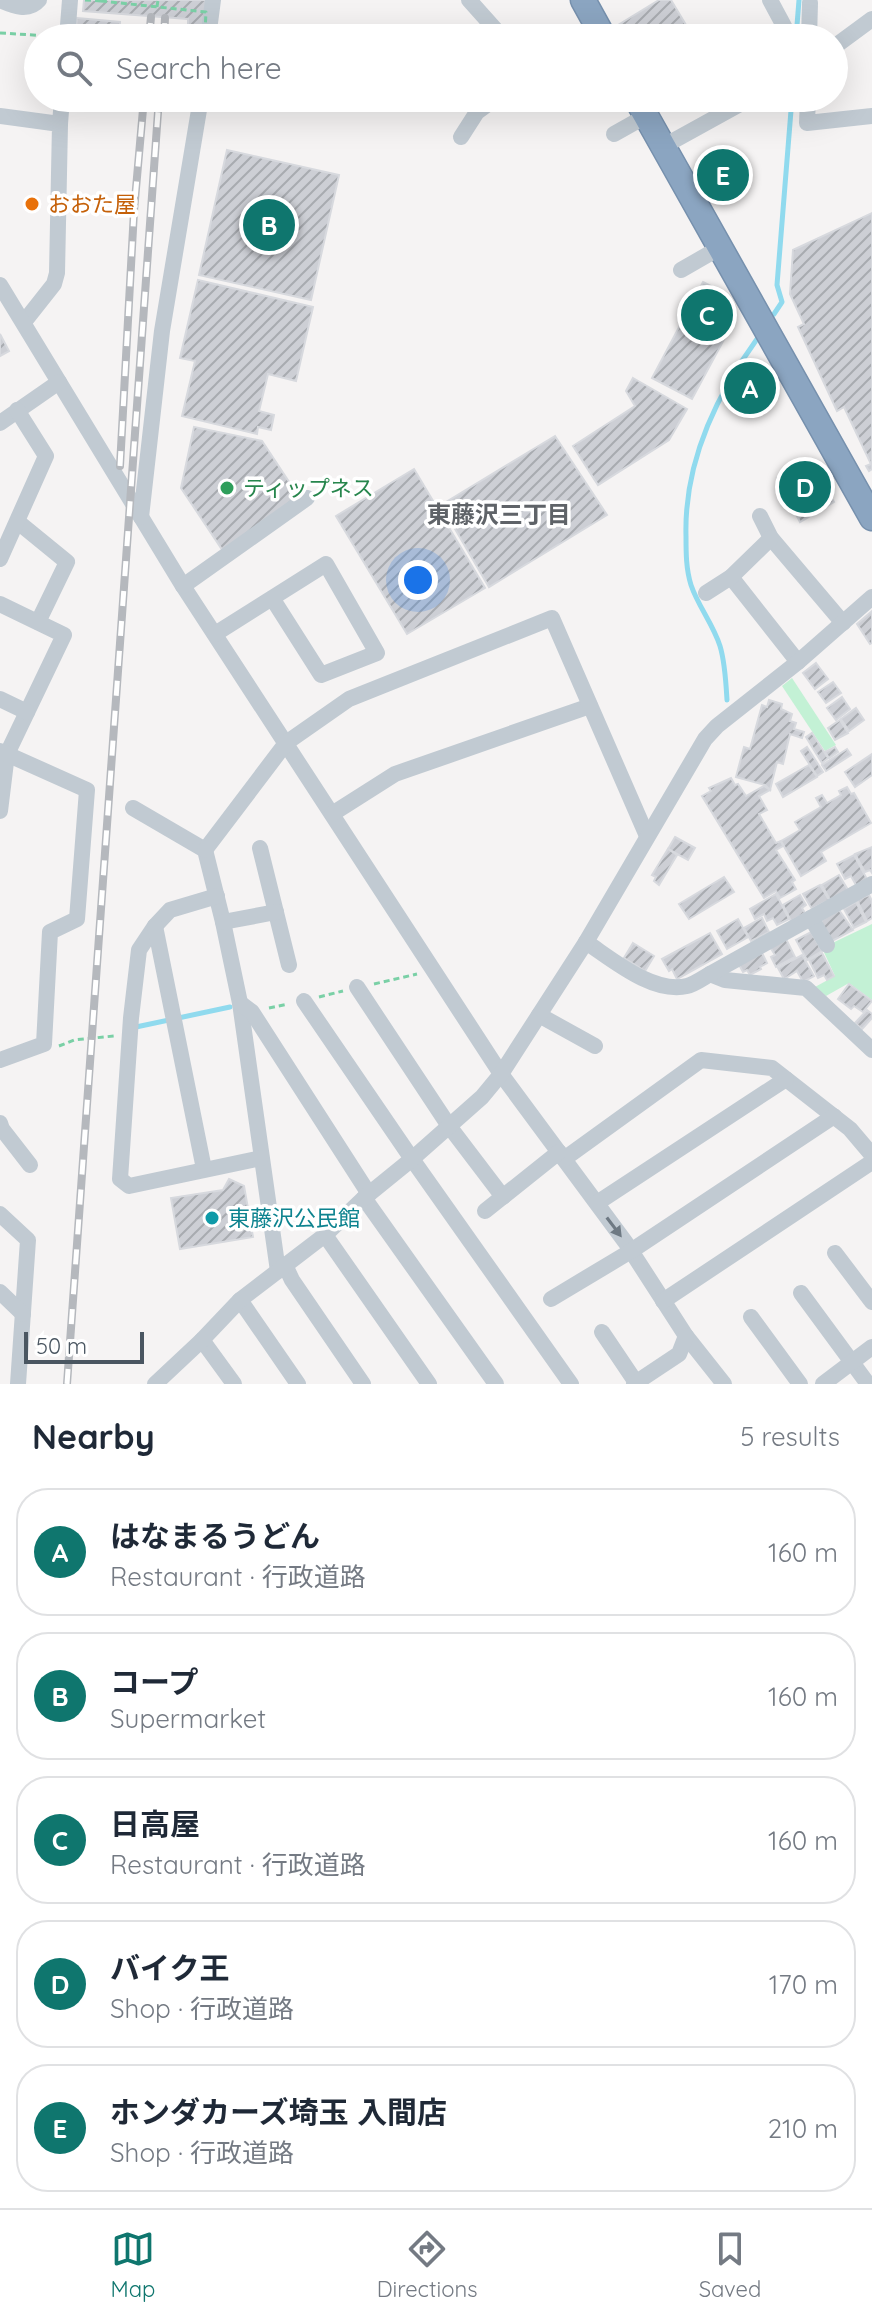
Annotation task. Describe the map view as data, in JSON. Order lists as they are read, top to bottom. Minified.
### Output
{"districts":["東藤沢三丁目"],"places":["おおた屋","ティップネス","東藤沢公民館"],"scale_bar":"50 m","page":{"search":"Search here","pins":["E","B","C","A","D"],"scale":"50 m","heading":["Nearby","5 results"],"list":[{"mark":"A","name":"はなまるうどん","note":"Restaurant · 行政道路","value":"160 m"},{"mark":"B","name":"コープ","note":"Supermarket","value":"160 m"},{"mark":"C","name":"日高屋","note":"Restaurant · 行政道路","value":"160 m"},{"mark":"D","name":"バイク王","note":"Shop · 行政道路","value":"170 m"},{"mark":"E","name":"ホンダカーズ埼玉 入間店","note":"Shop · 行政道路","value":"210 m"}],"nav":["Map","Directions","Saved"]}}
